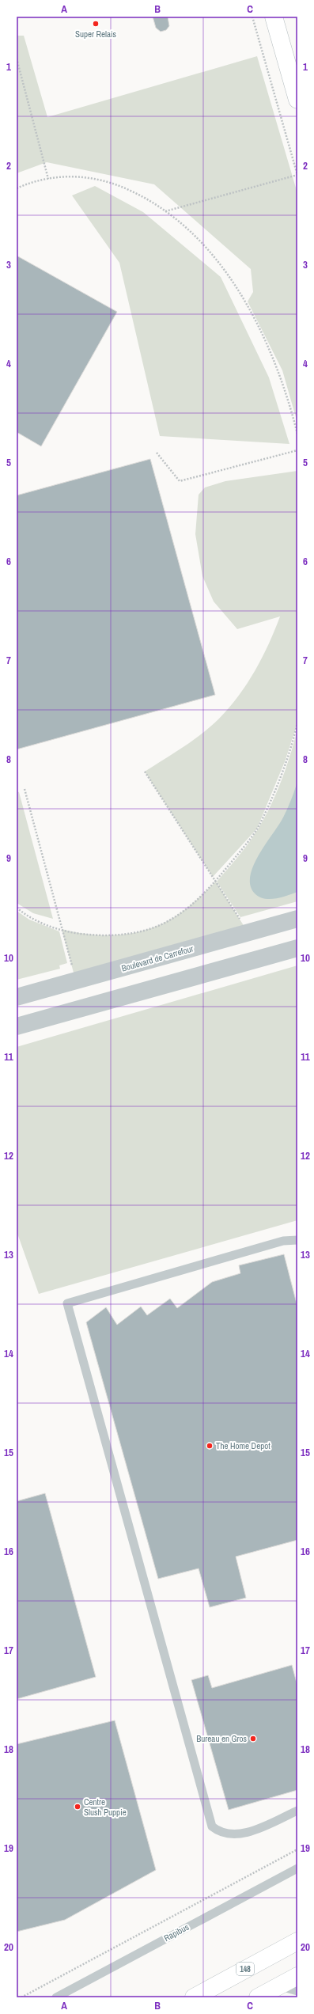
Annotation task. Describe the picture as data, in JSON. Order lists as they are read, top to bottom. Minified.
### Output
{"streets":{"main road":["148"],"street":["Boulevard de Carrefour"],"lane":["Rapibus"]},"places":["Super Relais","The Home Depot","Bureau en Gros","Centre Slush Puppie"],"grid":{"columns":["A","B","C"],"rows":["1","2","3","4","5","6","7","8","9","10","11","12","13","14","15","16","17","18","19","20"]}}
